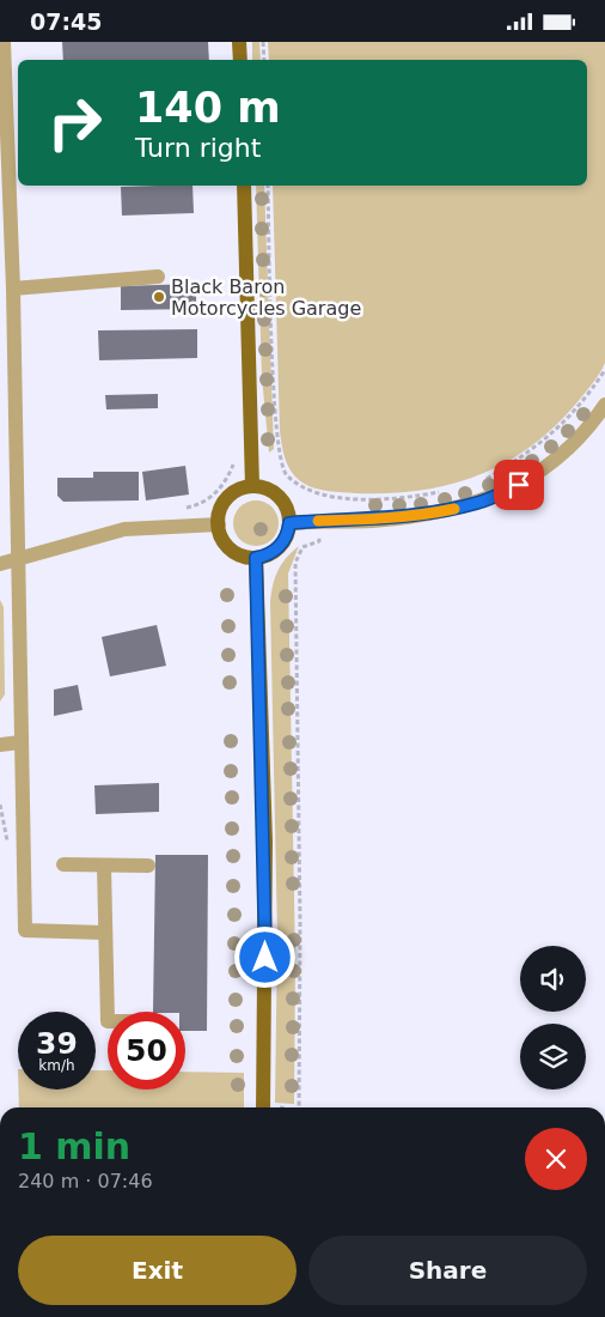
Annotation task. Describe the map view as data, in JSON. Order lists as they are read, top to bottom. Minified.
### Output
{"places":["Black Baron Motorcycles Garage"],"page":{"status":"07:45","turn":["140 m","Turn right"],"speed":"39 km/h","limit":"50","heading":["1 min","240 m · 07:46"],"buttons":["Exit","Share"]}}
